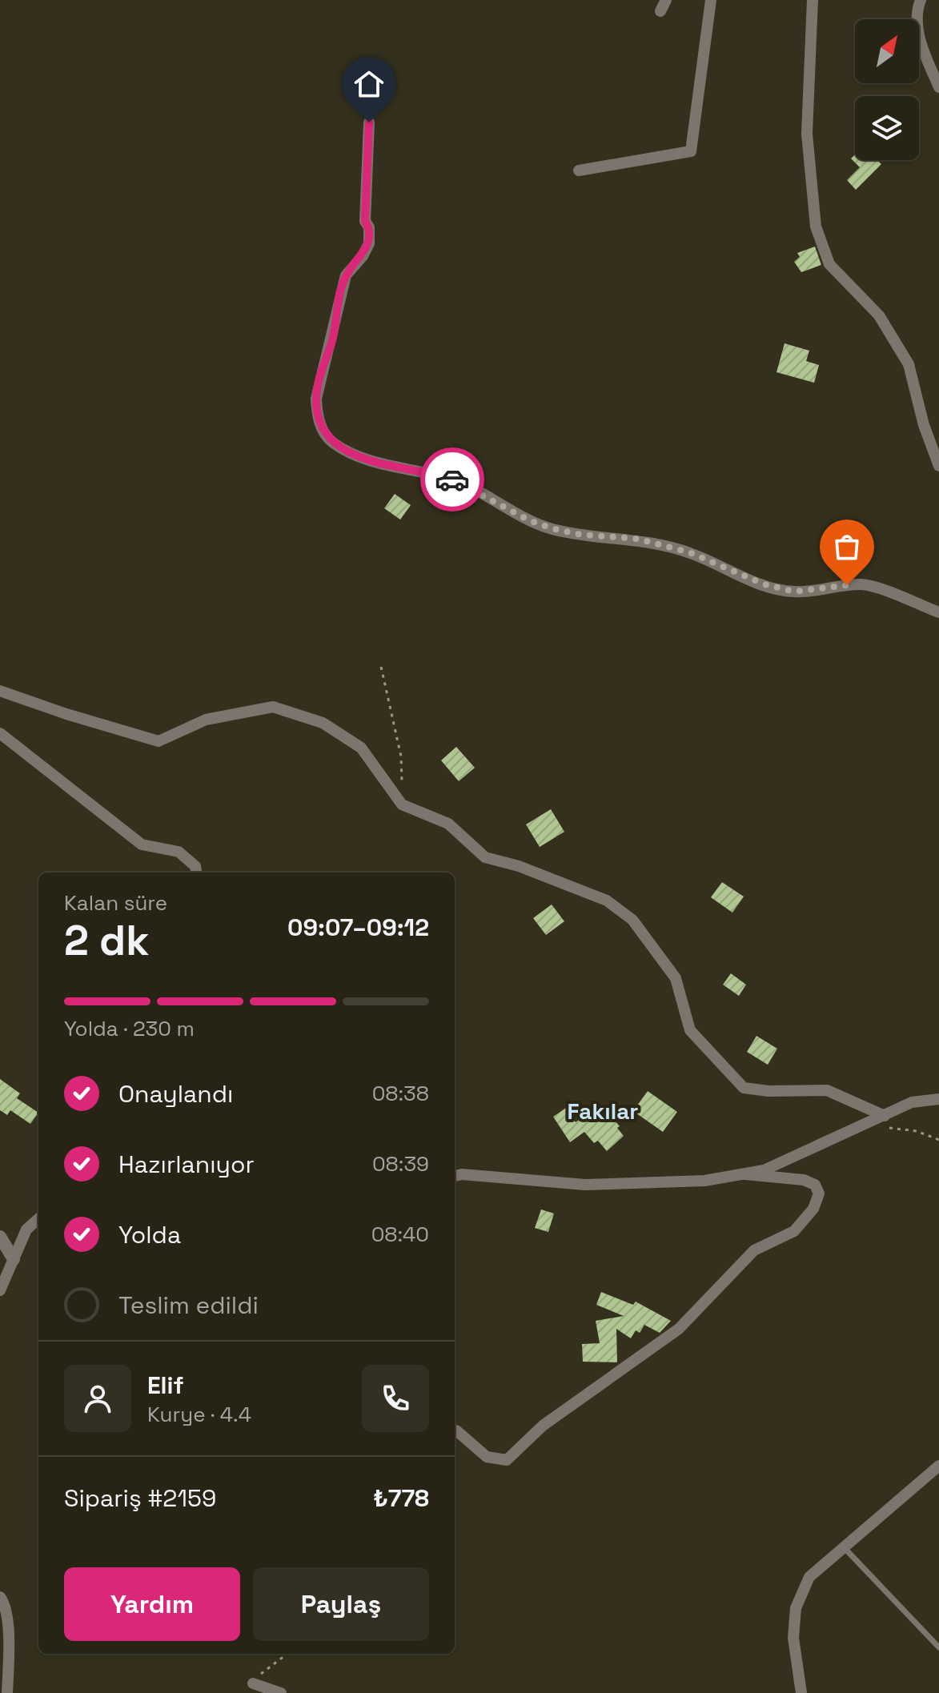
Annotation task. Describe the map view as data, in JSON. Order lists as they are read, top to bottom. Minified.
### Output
{"districts":["Fakılar"],"north":"top right","page":{"heading":["2 dk","Kalan süre","09:07–09:12"],"panel":["Elif","Kurye · 4.4","Sipariş #2159","₺778"],"bar":"Yolda · 230 m","list":[["Onaylandı","08:38"],["Hazırlanıyor","08:39"],["Yolda","08:40"],"Teslim edildi"],"buttons":["Yardım","Paylaş"]}}
